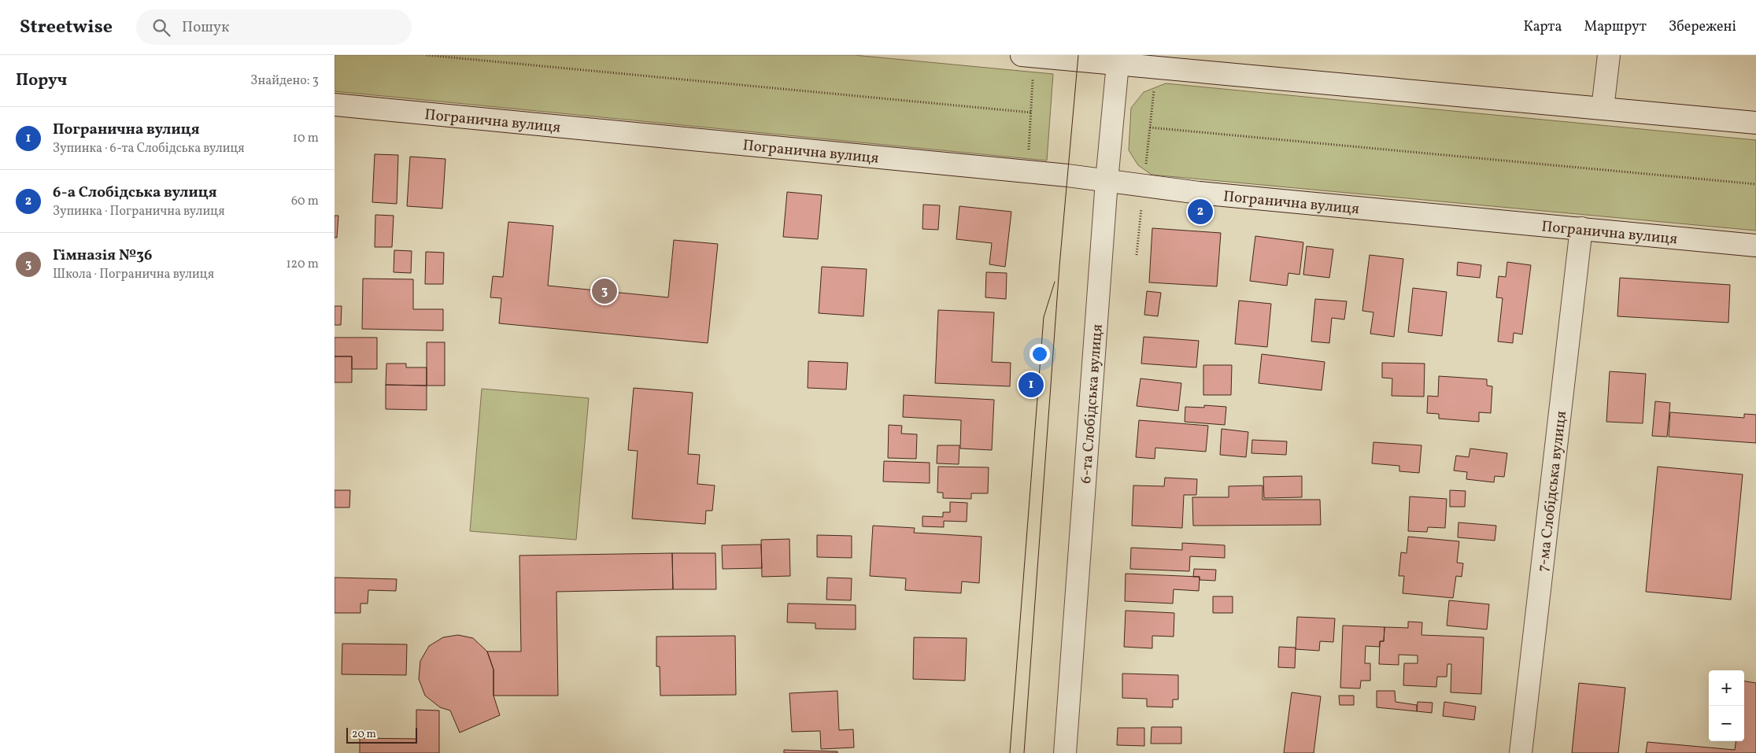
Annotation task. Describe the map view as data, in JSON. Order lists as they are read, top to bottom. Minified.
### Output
{"streets":{"main road":["Погранична вулиця","6-та Слобідська вулиця","7-ма Слобідська вулиця"]},"crossings":[["Погранична вулиця","6-та Слобідська вулиця"],["Погранична вулиця","7-ма Слобідська вулиця"]],"scale_bar":"20 m","page":{"header":"Streetwise","search":"Пошук","nav":["Карта","Маршрут","Збережені"],"heading":["Поруч","Знайдено: 3"],"list":[{"mark":"1","name":"Погранична вулиця","note":"Зупинка · 6-та Слобідська вулиця","value":"10 m"},{"mark":"2","name":"6-а Слобідська вулиця","note":"Зупинка · Погранична вулиця","value":"60 m"},{"mark":"3","name":"Гімназія №36","note":"Школа · Погранична вулиця","value":"120 m"}],"pins":["2","3","1"],"map_buttons":["+","−"],"scale":"20 m"}}
